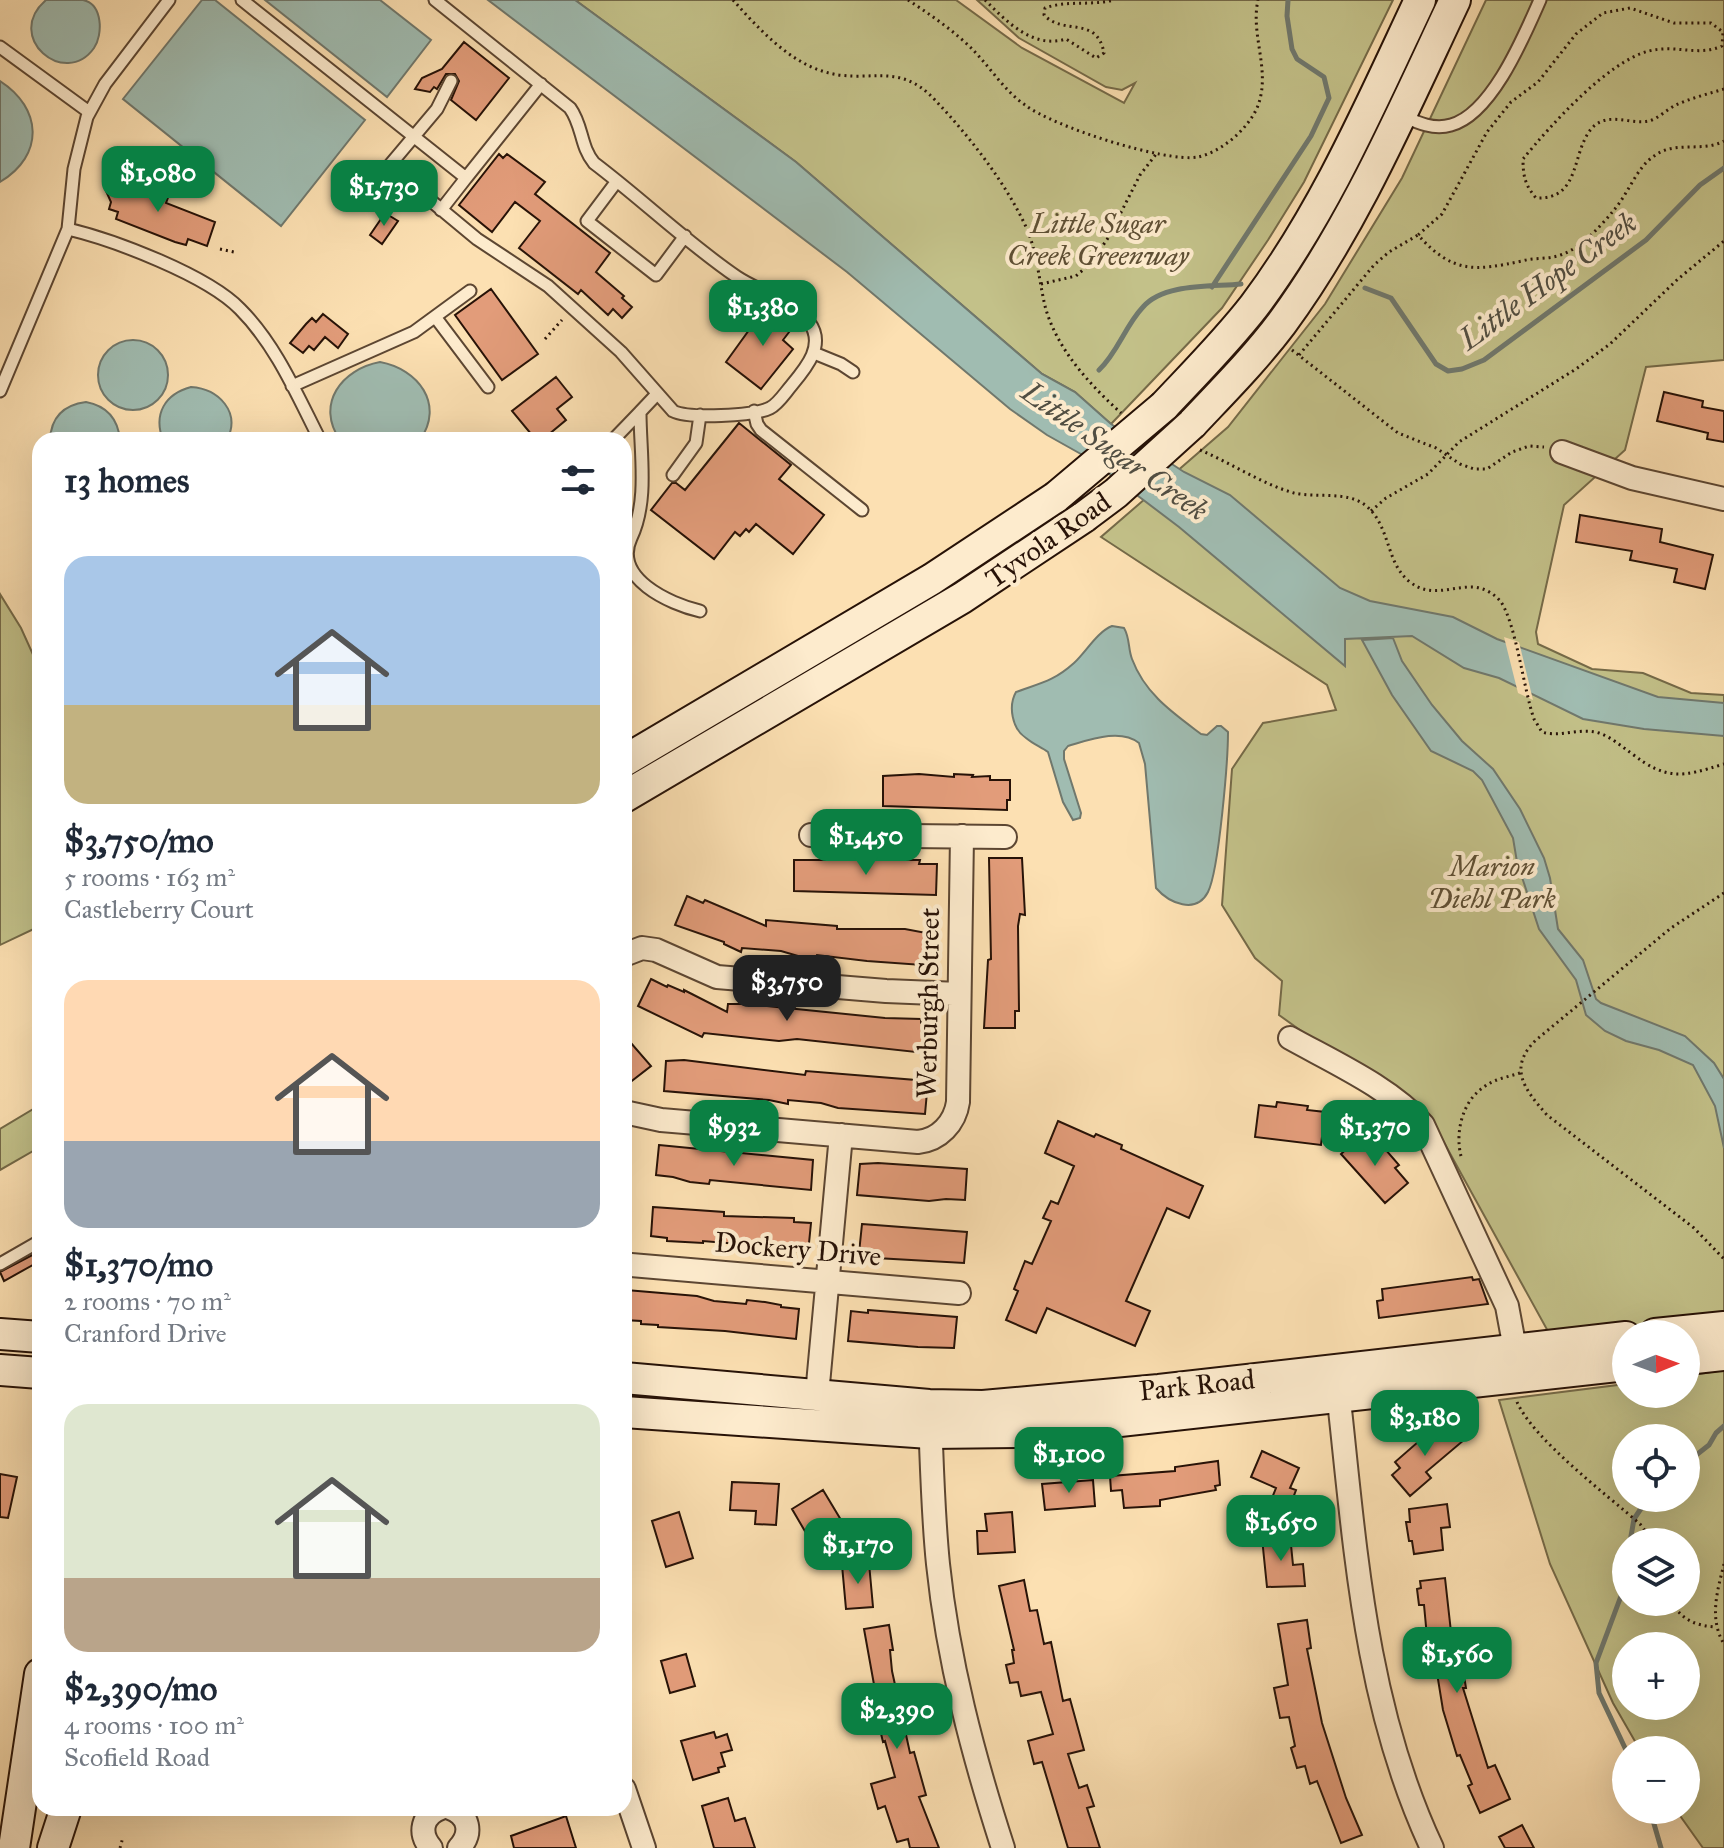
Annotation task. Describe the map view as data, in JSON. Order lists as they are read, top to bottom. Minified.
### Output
{"streets":{"main road":["Tyvola Road","Park Road"],"street":["Werburgh Street","Dockery Drive"]},"water":["Little Hope Creek","Little Sugar Creek"],"parks":["Little Sugar Creek Greenway","Marion Diehl Park"],"north":"right","page":{"price":["$1,080","$1,730","$1,380","$1,450","$3,750","$932","$1,370","$3,180","$1,100","$1,650","$1,170","$1,560","$2,390"],"heading":"13 homes","list":[{"name":"$3,750/mo","note":"5 rooms · 163 m² · Castleberry Court"},{"name":"$1,370/mo","note":"2 rooms · 70 m² · Cranford Drive"},{"name":"$2,390/mo","note":"4 rooms · 100 m² · Scofield Road"}],"map_buttons":["+","−"]}}
